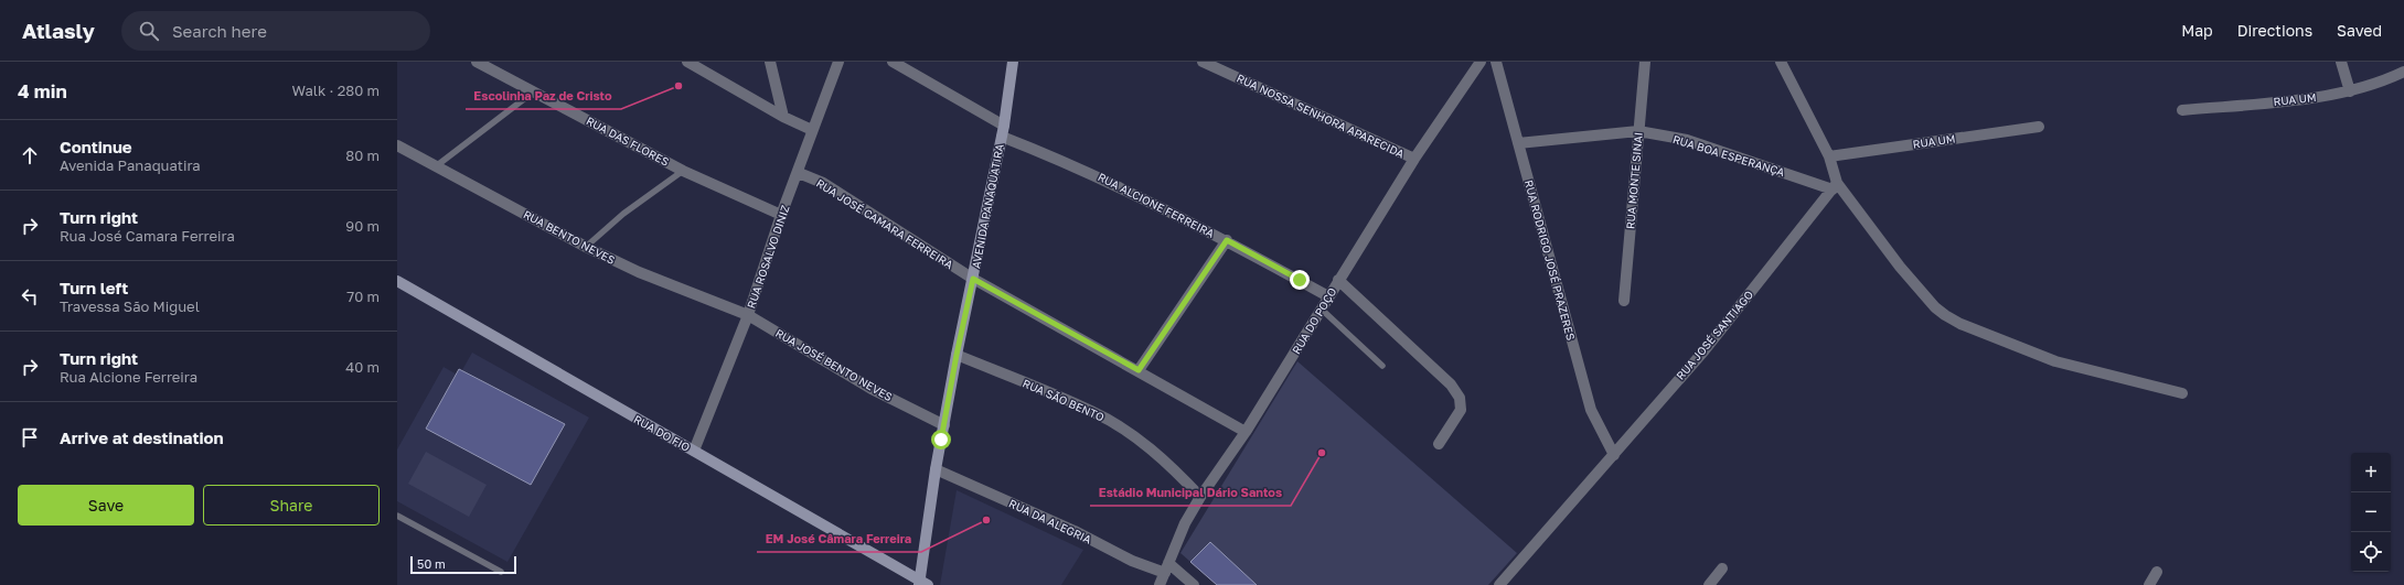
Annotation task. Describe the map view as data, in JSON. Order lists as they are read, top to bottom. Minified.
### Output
{"streets":{"street":["RUA UM","RUA NOSSA SENHORA APARECIDA","RUA DAS FLORES","RUA BOA ESPERANÇA","RUA MONTE SINAI","RUA ALCIONE FERREIRA","AVENIDA PANAQUATIRA","RUA JOSÉ CAMARA FERREIRA","RUA BENTO NEVES","RUA ROSALVO DINIZ","RUA RODRIGO JOSÉ PRAZERES","RUA DO POÇO","RUA JOSÉ SANTIAGO","RUA JOSÉ BENTO NEVES","RUA SÃO BENTO","RUA DO FIO","RUA DA ALEGRIA"]},"crossings":[["RUA NOSSA SENHORA APARECIDA","RUA DO POÇO"],["RUA DAS FLORES","RUA ROSALVO DINIZ"],["RUA BOA ESPERANÇA","RUA MONTE SINAI"],["RUA BOA ESPERANÇA","RUA RODRIGO JOSÉ PRAZERES"],["RUA BOA ESPERANÇA","RUA JOSÉ SANTIAGO"],["RUA ALCIONE FERREIRA","AVENIDA PANAQUATIRA"],["RUA ALCIONE FERREIRA","RUA DO POÇO"],["AVENIDA PANAQUATIRA","RUA JOSÉ CAMARA FERREIRA"],["AVENIDA PANAQUATIRA","RUA JOSÉ BENTO NEVES"],["AVENIDA PANAQUATIRA","RUA SÃO BENTO"],["AVENIDA PANAQUATIRA","RUA DO FIO"],["AVENIDA PANAQUATIRA","RUA DA ALEGRIA"],["RUA JOSÉ CAMARA FERREIRA","RUA ROSALVO DINIZ"],["RUA JOSÉ CAMARA FERREIRA","RUA DO POÇO"],["RUA BENTO NEVES","RUA ROSALVO DINIZ"],["RUA BENTO NEVES","RUA JOSÉ BENTO NEVES"],["RUA ROSALVO DINIZ","RUA JOSÉ BENTO NEVES"],["RUA ROSALVO DINIZ","RUA DO FIO"],["RUA RODRIGO JOSÉ PRAZERES","RUA JOSÉ SANTIAGO"],["RUA DO POÇO","RUA SÃO BENTO"],["RUA DO POÇO","RUA DA ALEGRIA"]],"places":["Escolinha Paz de Cristo","Estádio Municipal Dário Santos","EM José Câmara Ferreira"],"scale_bar":"50 m","page":{"header":"Atlasly","search":"Search here","nav":["Map","Directions","Saved"],"heading":["4 min","Walk · 280 m"],"list":[["Continue","Avenida Panaquatira","80 m"],["Turn right","Rua José Camara Ferreira","90 m"],["Turn left","Travessa São Miguel","70 m"],["Turn right","Rua Alcione Ferreira","40 m"],"Arrive at destination"],"map_buttons":["+","−"],"buttons":["Save","Share"],"scale":"50 m"}}
